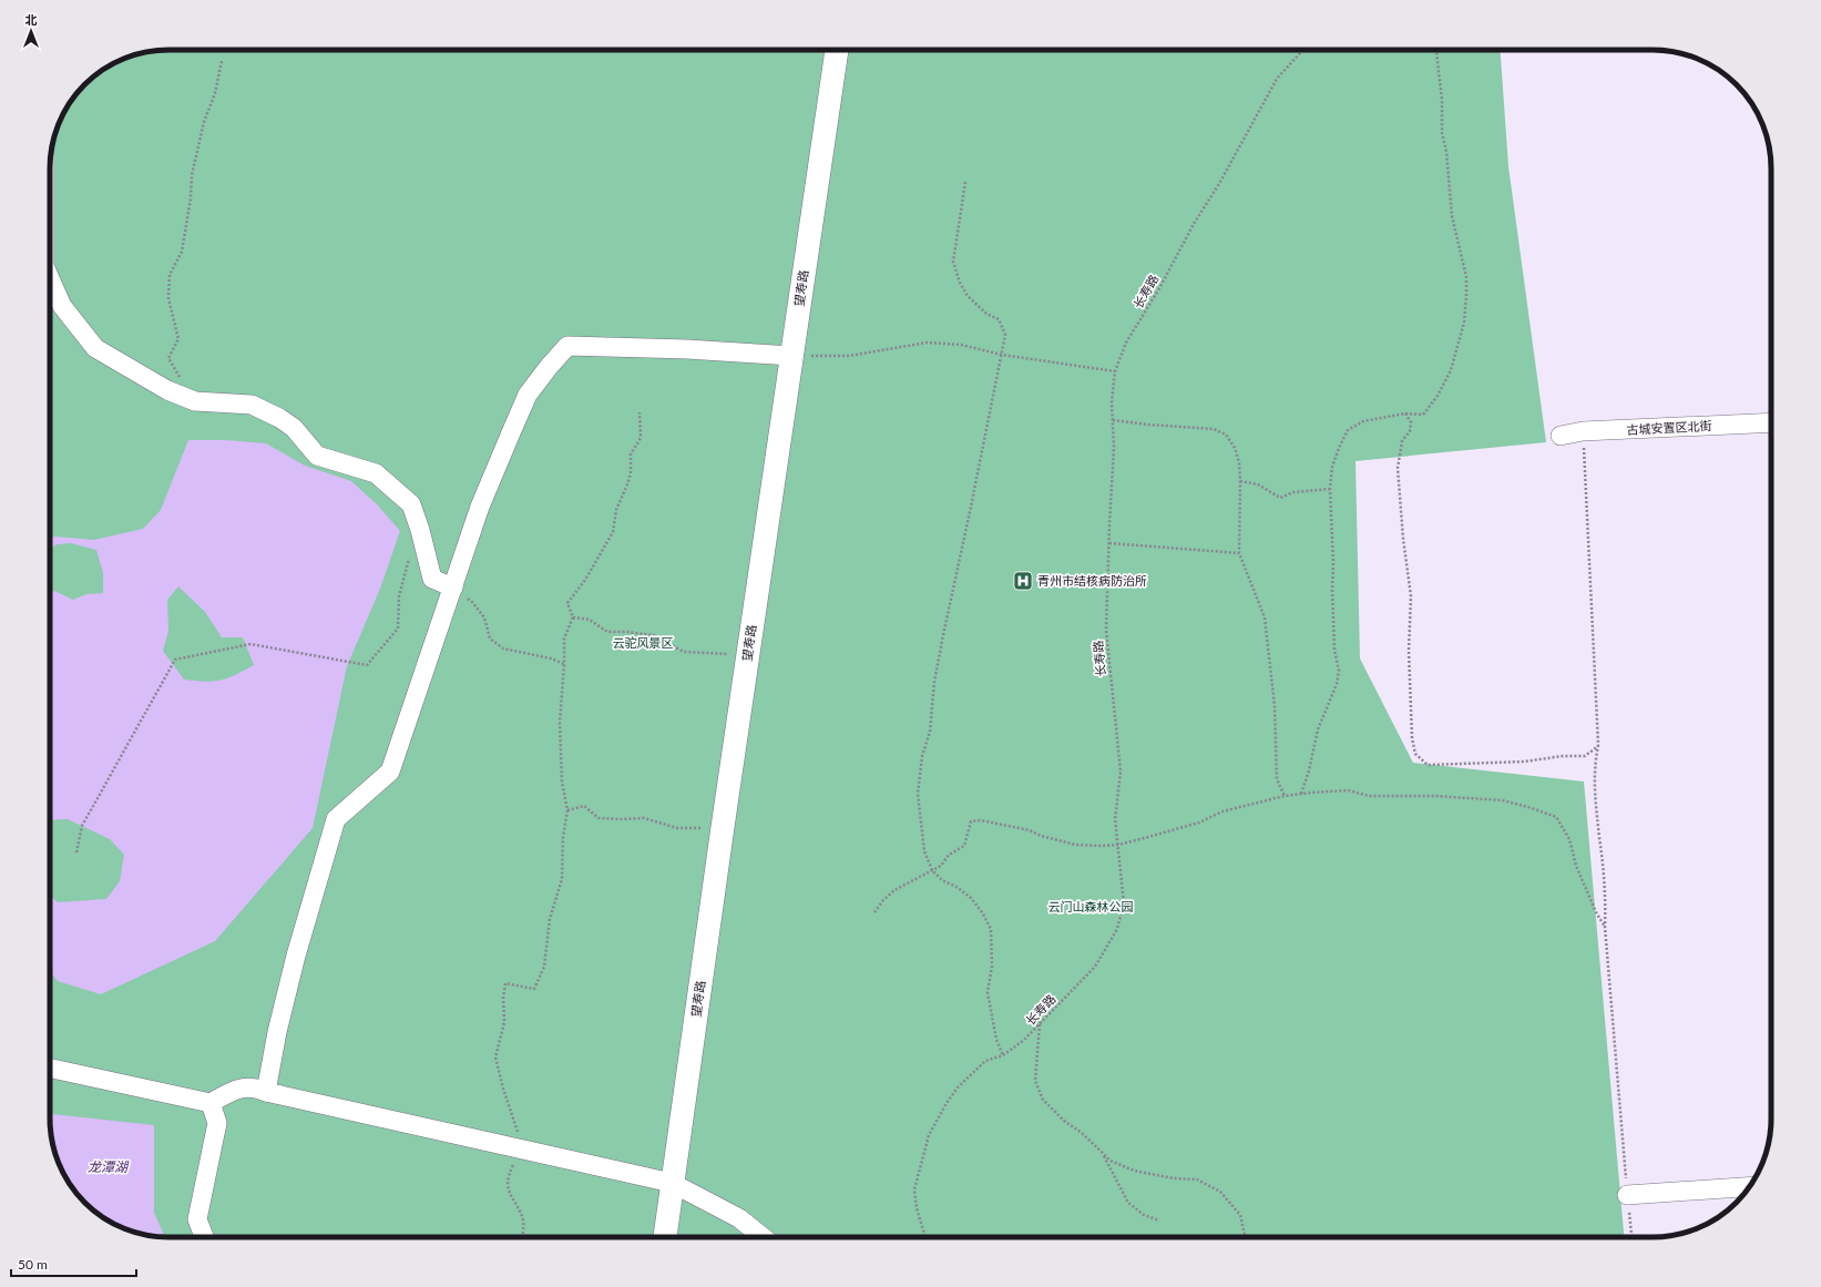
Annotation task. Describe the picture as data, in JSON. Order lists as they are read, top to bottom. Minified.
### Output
{"streets":{"street":["望寿路","古城安置区北街"],"path":["长寿路"]},"water":["龙潭湖"],"parks":["云驼风景区","云门山森林公园"],"places":{"hospital":["青州市结核病防治所"]},"scale_bar":"50 m","north":"top"}
